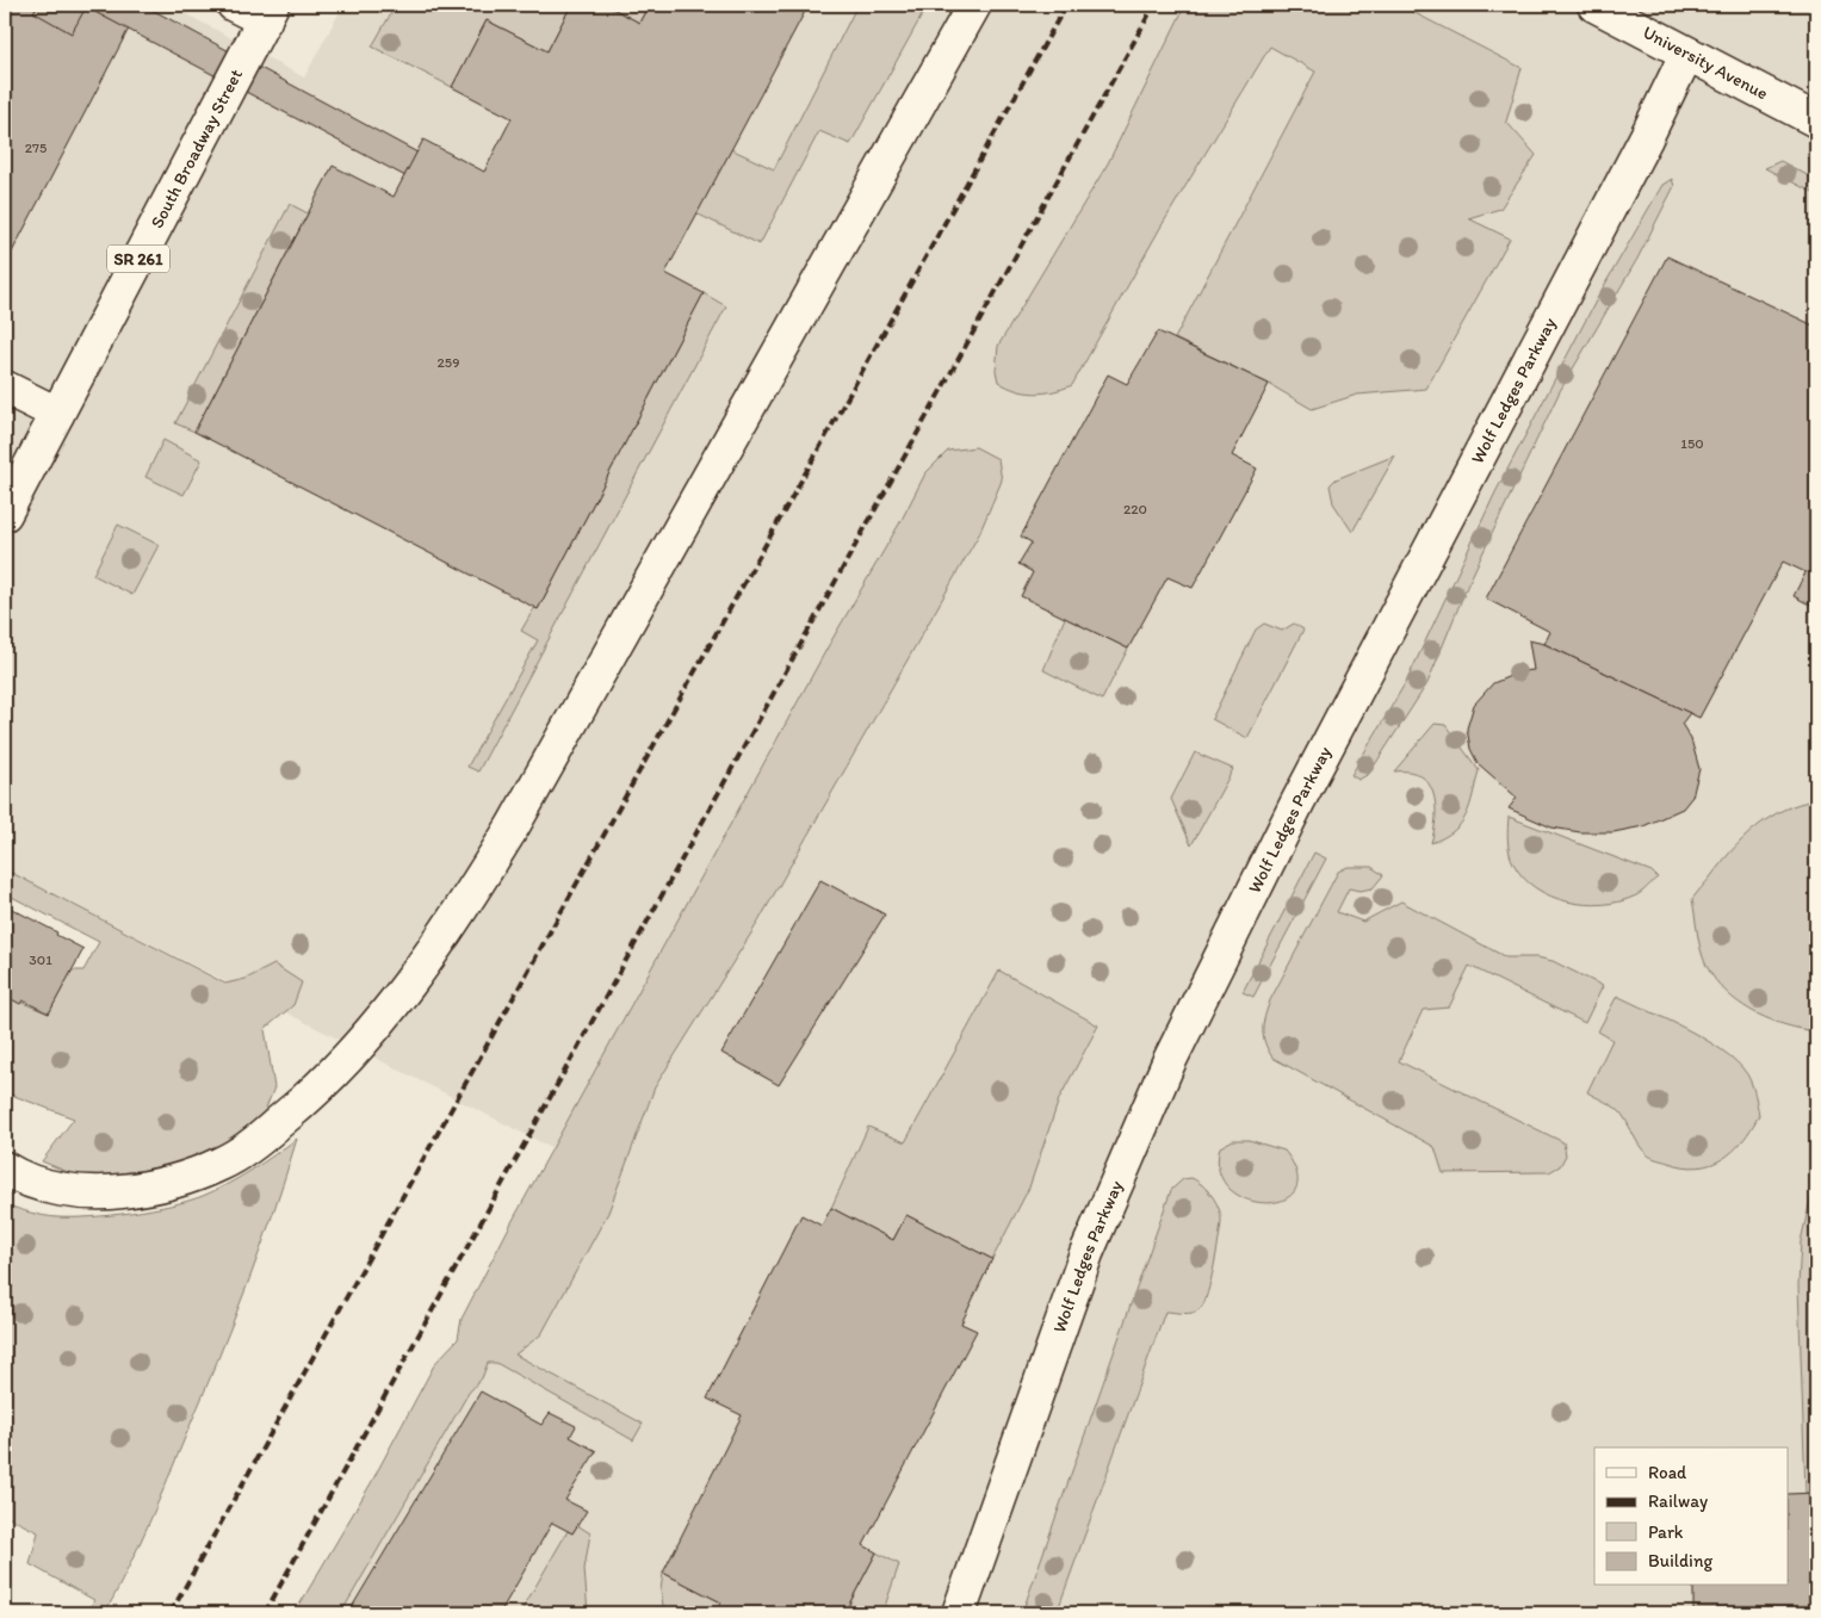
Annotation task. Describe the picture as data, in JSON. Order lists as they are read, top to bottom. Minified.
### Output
{"streets":{"main road":["University Avenue","South Broadway Street","SR 261","Wolf Ledges Parkway"]},"crossings":[["University Avenue","Wolf Ledges Parkway"]],"house_numbers":["275","259","150","220","301"],"legend":["Road","Railway","Park","Building"]}
